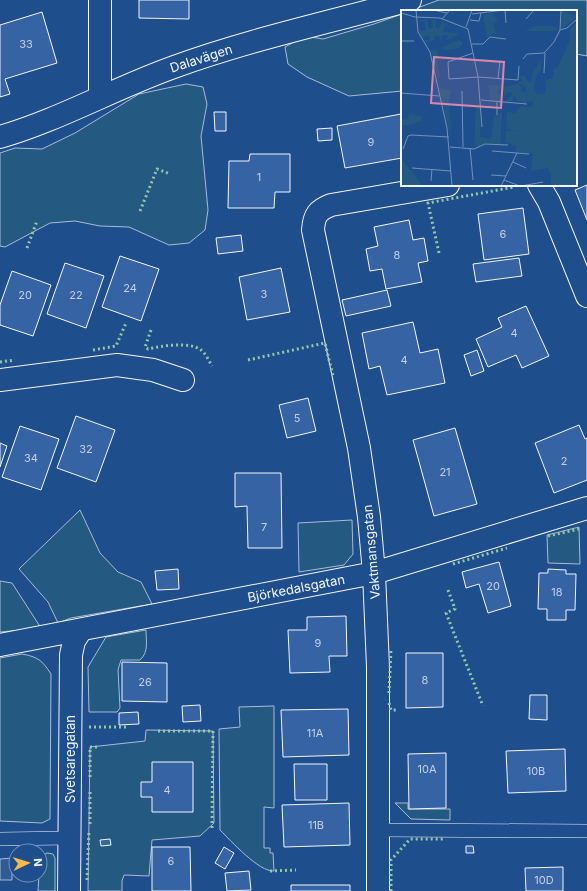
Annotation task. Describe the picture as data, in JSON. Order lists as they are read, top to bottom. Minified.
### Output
{"streets":{"street":["Dalavägen","Vaktmansgatan","Björkedalsgatan","Svetsaregatan"]},"crossings":[["Vaktmansgatan","Björkedalsgatan"],["Björkedalsgatan","Svetsaregatan"]],"house_numbers":["33","9","1","6","8","24","3","20","22","4","4","5","32","34","2","21","7","20","18","9","8","26","11A","10A","10B","4","11B","6","10D"],"north":"right"}
